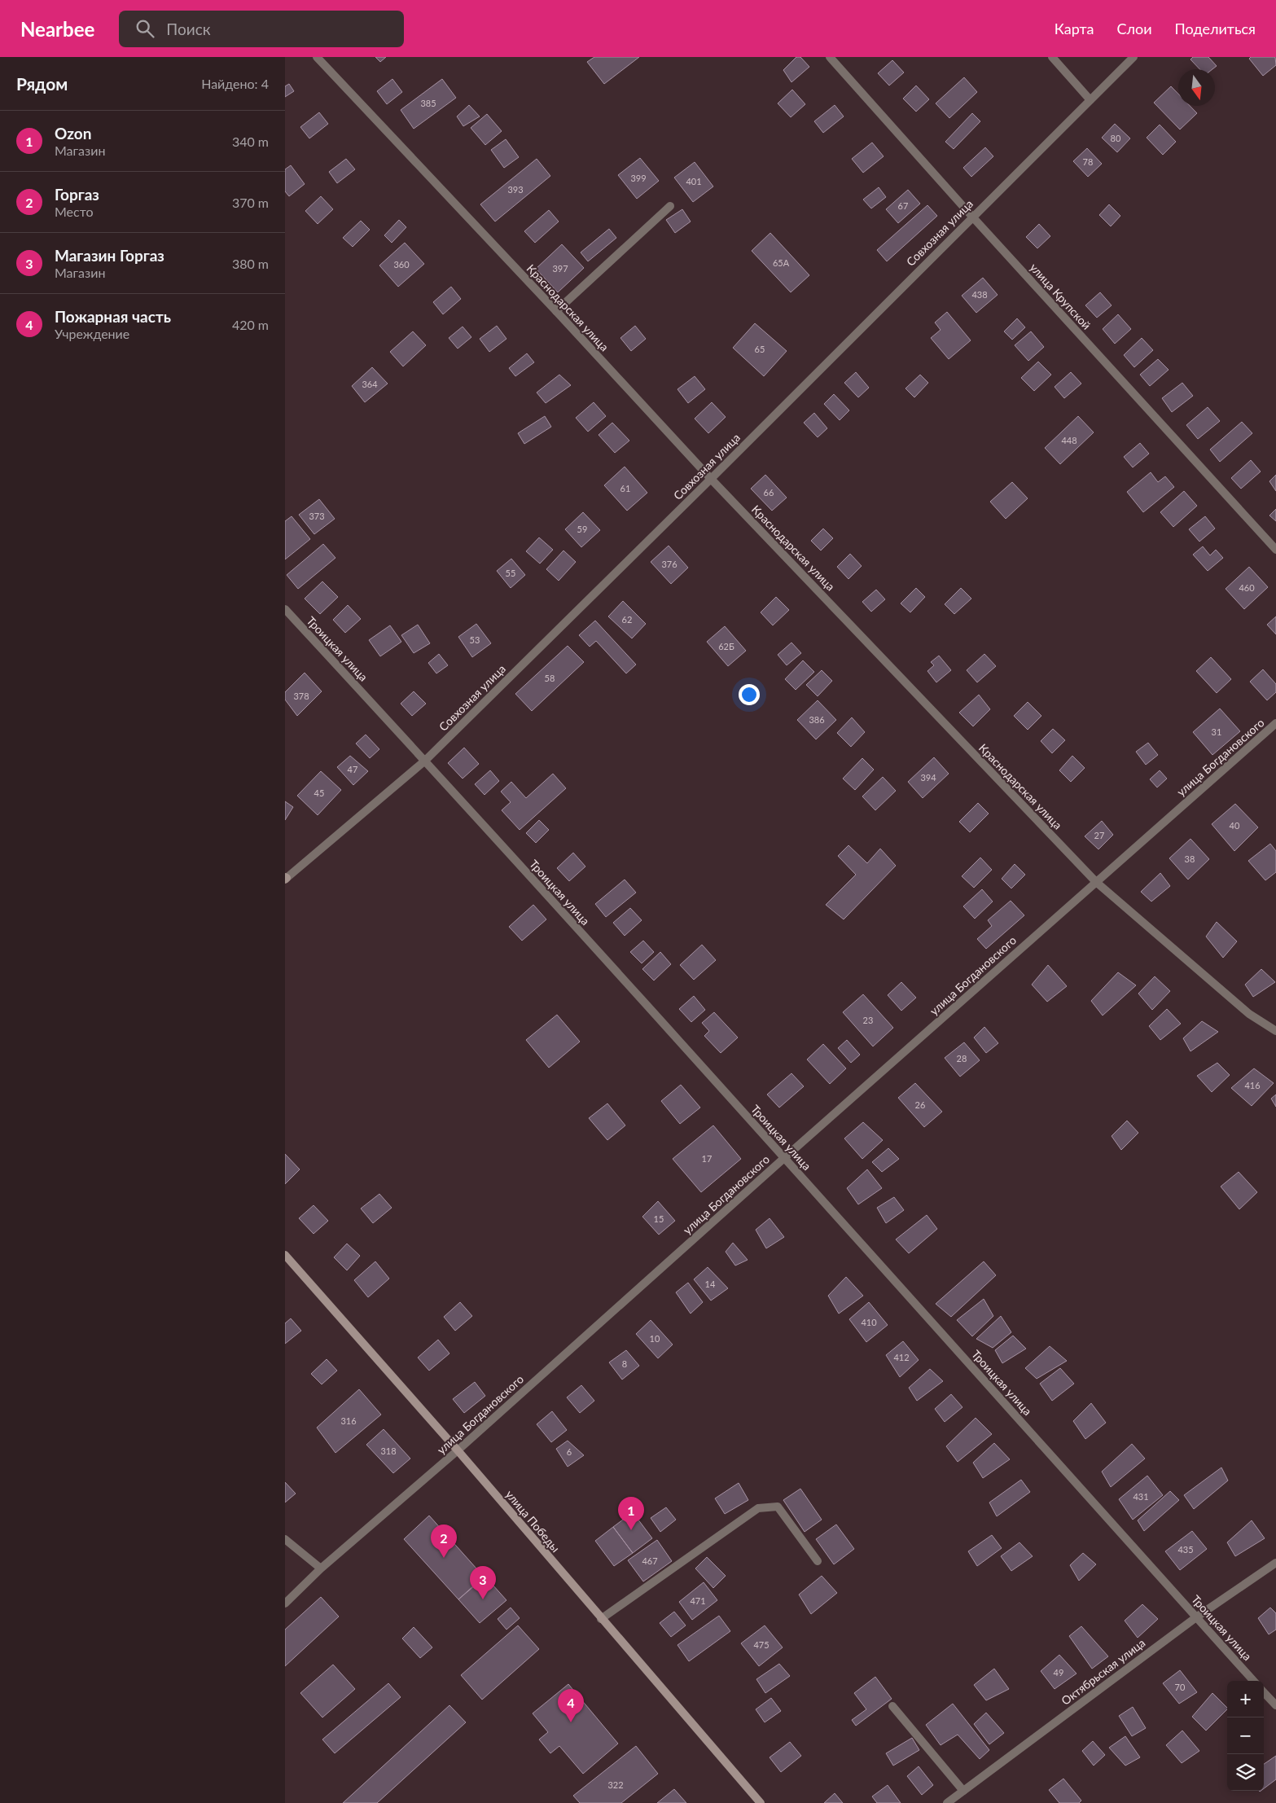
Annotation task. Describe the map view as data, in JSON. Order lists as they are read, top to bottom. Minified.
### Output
{"streets":{"street":["Совхозная улица","улица Крупской","Краснодарская улица","Троицкая улица","улица Богдановского","улица Победы","Октябрьская улица"]},"crossings":[["Совхозная улица","улица Крупской"],["Совхозная улица","Краснодарская улица"],["Совхозная улица","Троицкая улица"],["Краснодарская улица","улица Богдановского"],["Троицкая улица","улица Богдановского"],["Троицкая улица","Октябрьская улица"],["улица Богдановского","улица Победы"]],"house_numbers":["385","80","78","399","401","393","67","65А","360","397","438","65","364","448","61","66","373","59","376","55","460","62","53","62Б","58","378","386","31","47","394","45","40","27","38","23","28","416","26","17","15","14","410","10","412","8","316","318","6","431","435","467","471","475","49","70","322"],"north":"bottom","page":{"header":"Nearbee","search":"Поиск","nav":["Карта","Слои","Поделиться"],"heading":["Рядом","Найдено: 4"],"list":[{"mark":"1","name":"Ozon","note":"Магазин","value":"340 m"},{"mark":"2","name":"Горгаз","note":"Место","value":"370 m"},{"mark":"3","name":"Магазин Горгаз","note":"Магазин","value":"380 m"},{"mark":"4","name":"Пожарная часть","note":"Учреждение","value":"420 m"}],"pins":["1","2","3","4"],"map_buttons":["+","−"]}}
